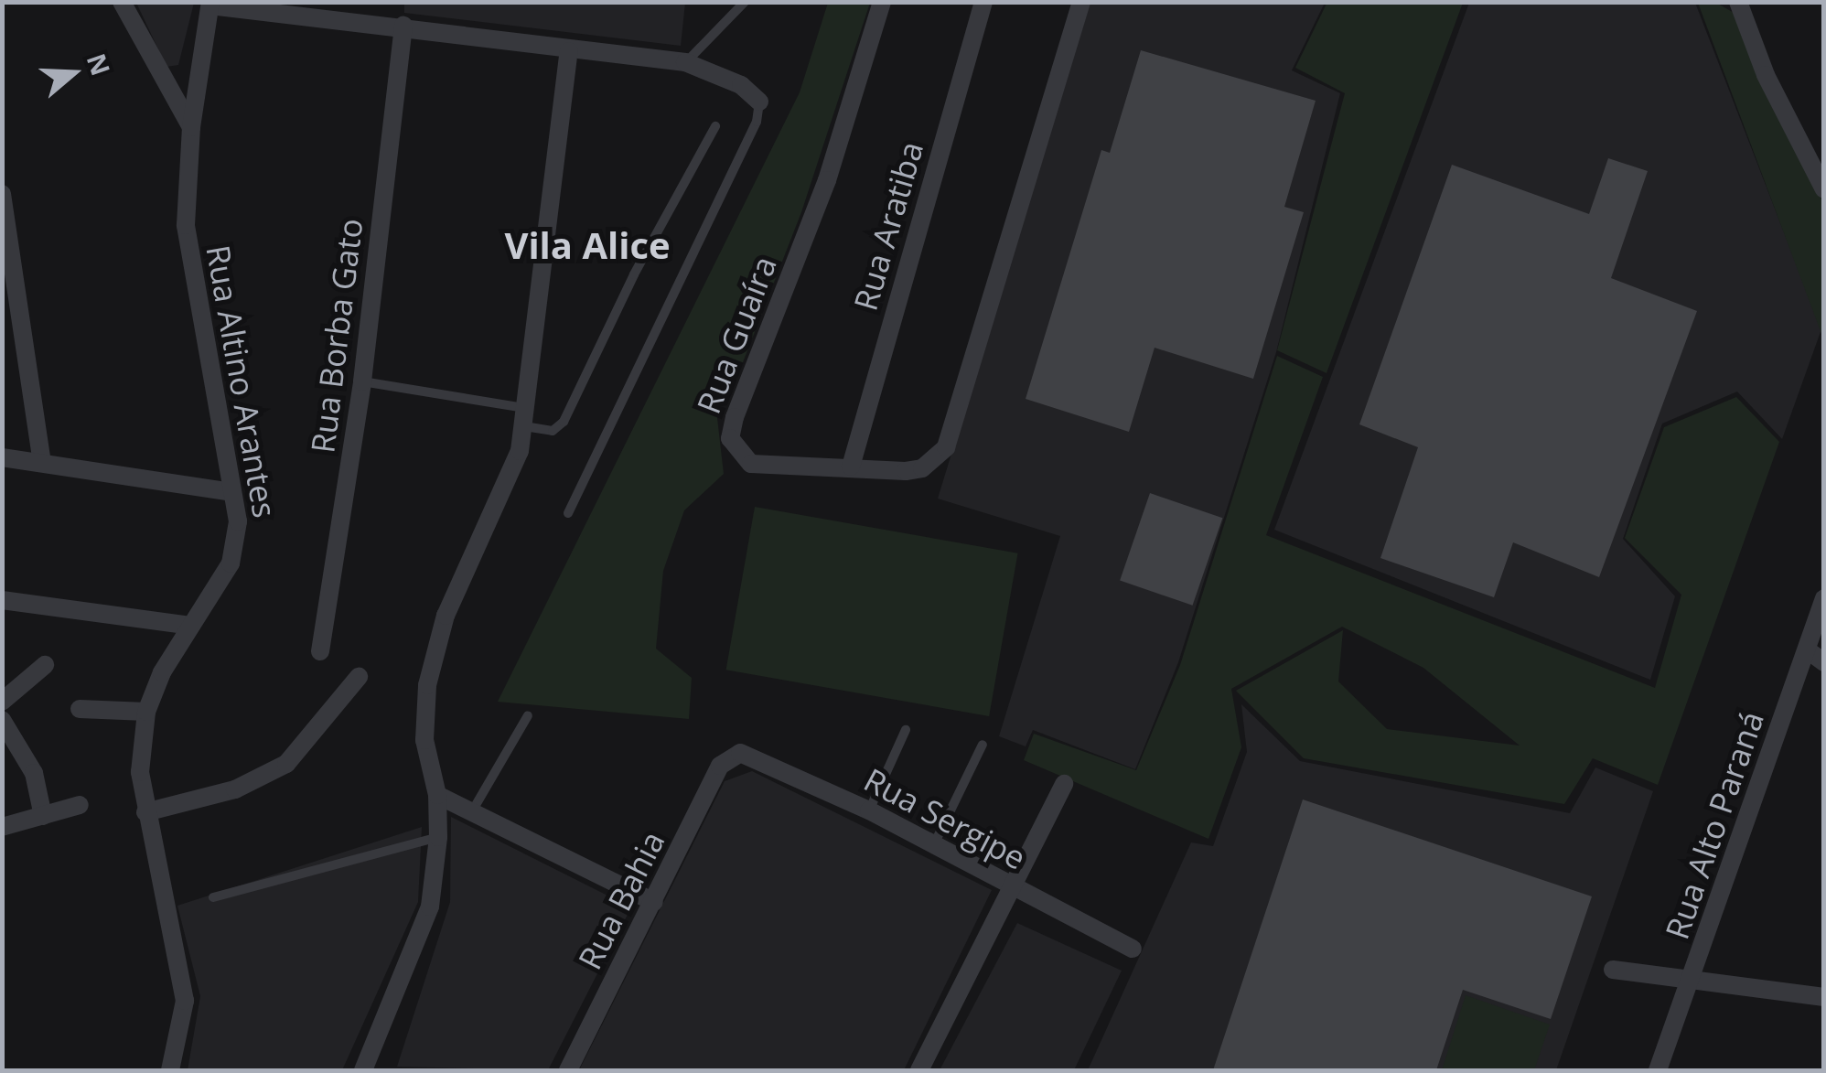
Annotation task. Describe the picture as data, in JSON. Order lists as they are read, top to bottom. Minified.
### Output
{"streets":{"street":["Rua Aratiba","Rua Guaíra","Rua Borba Gato","Rua Altino Arantes","Rua Sergipe","Rua Alto Paraná","Rua Bahia"]},"crossings":[["Rua Aratiba","Rua Guaíra"],["Rua Sergipe","Rua Bahia"]],"districts":["Vila Alice"],"north":"right"}
